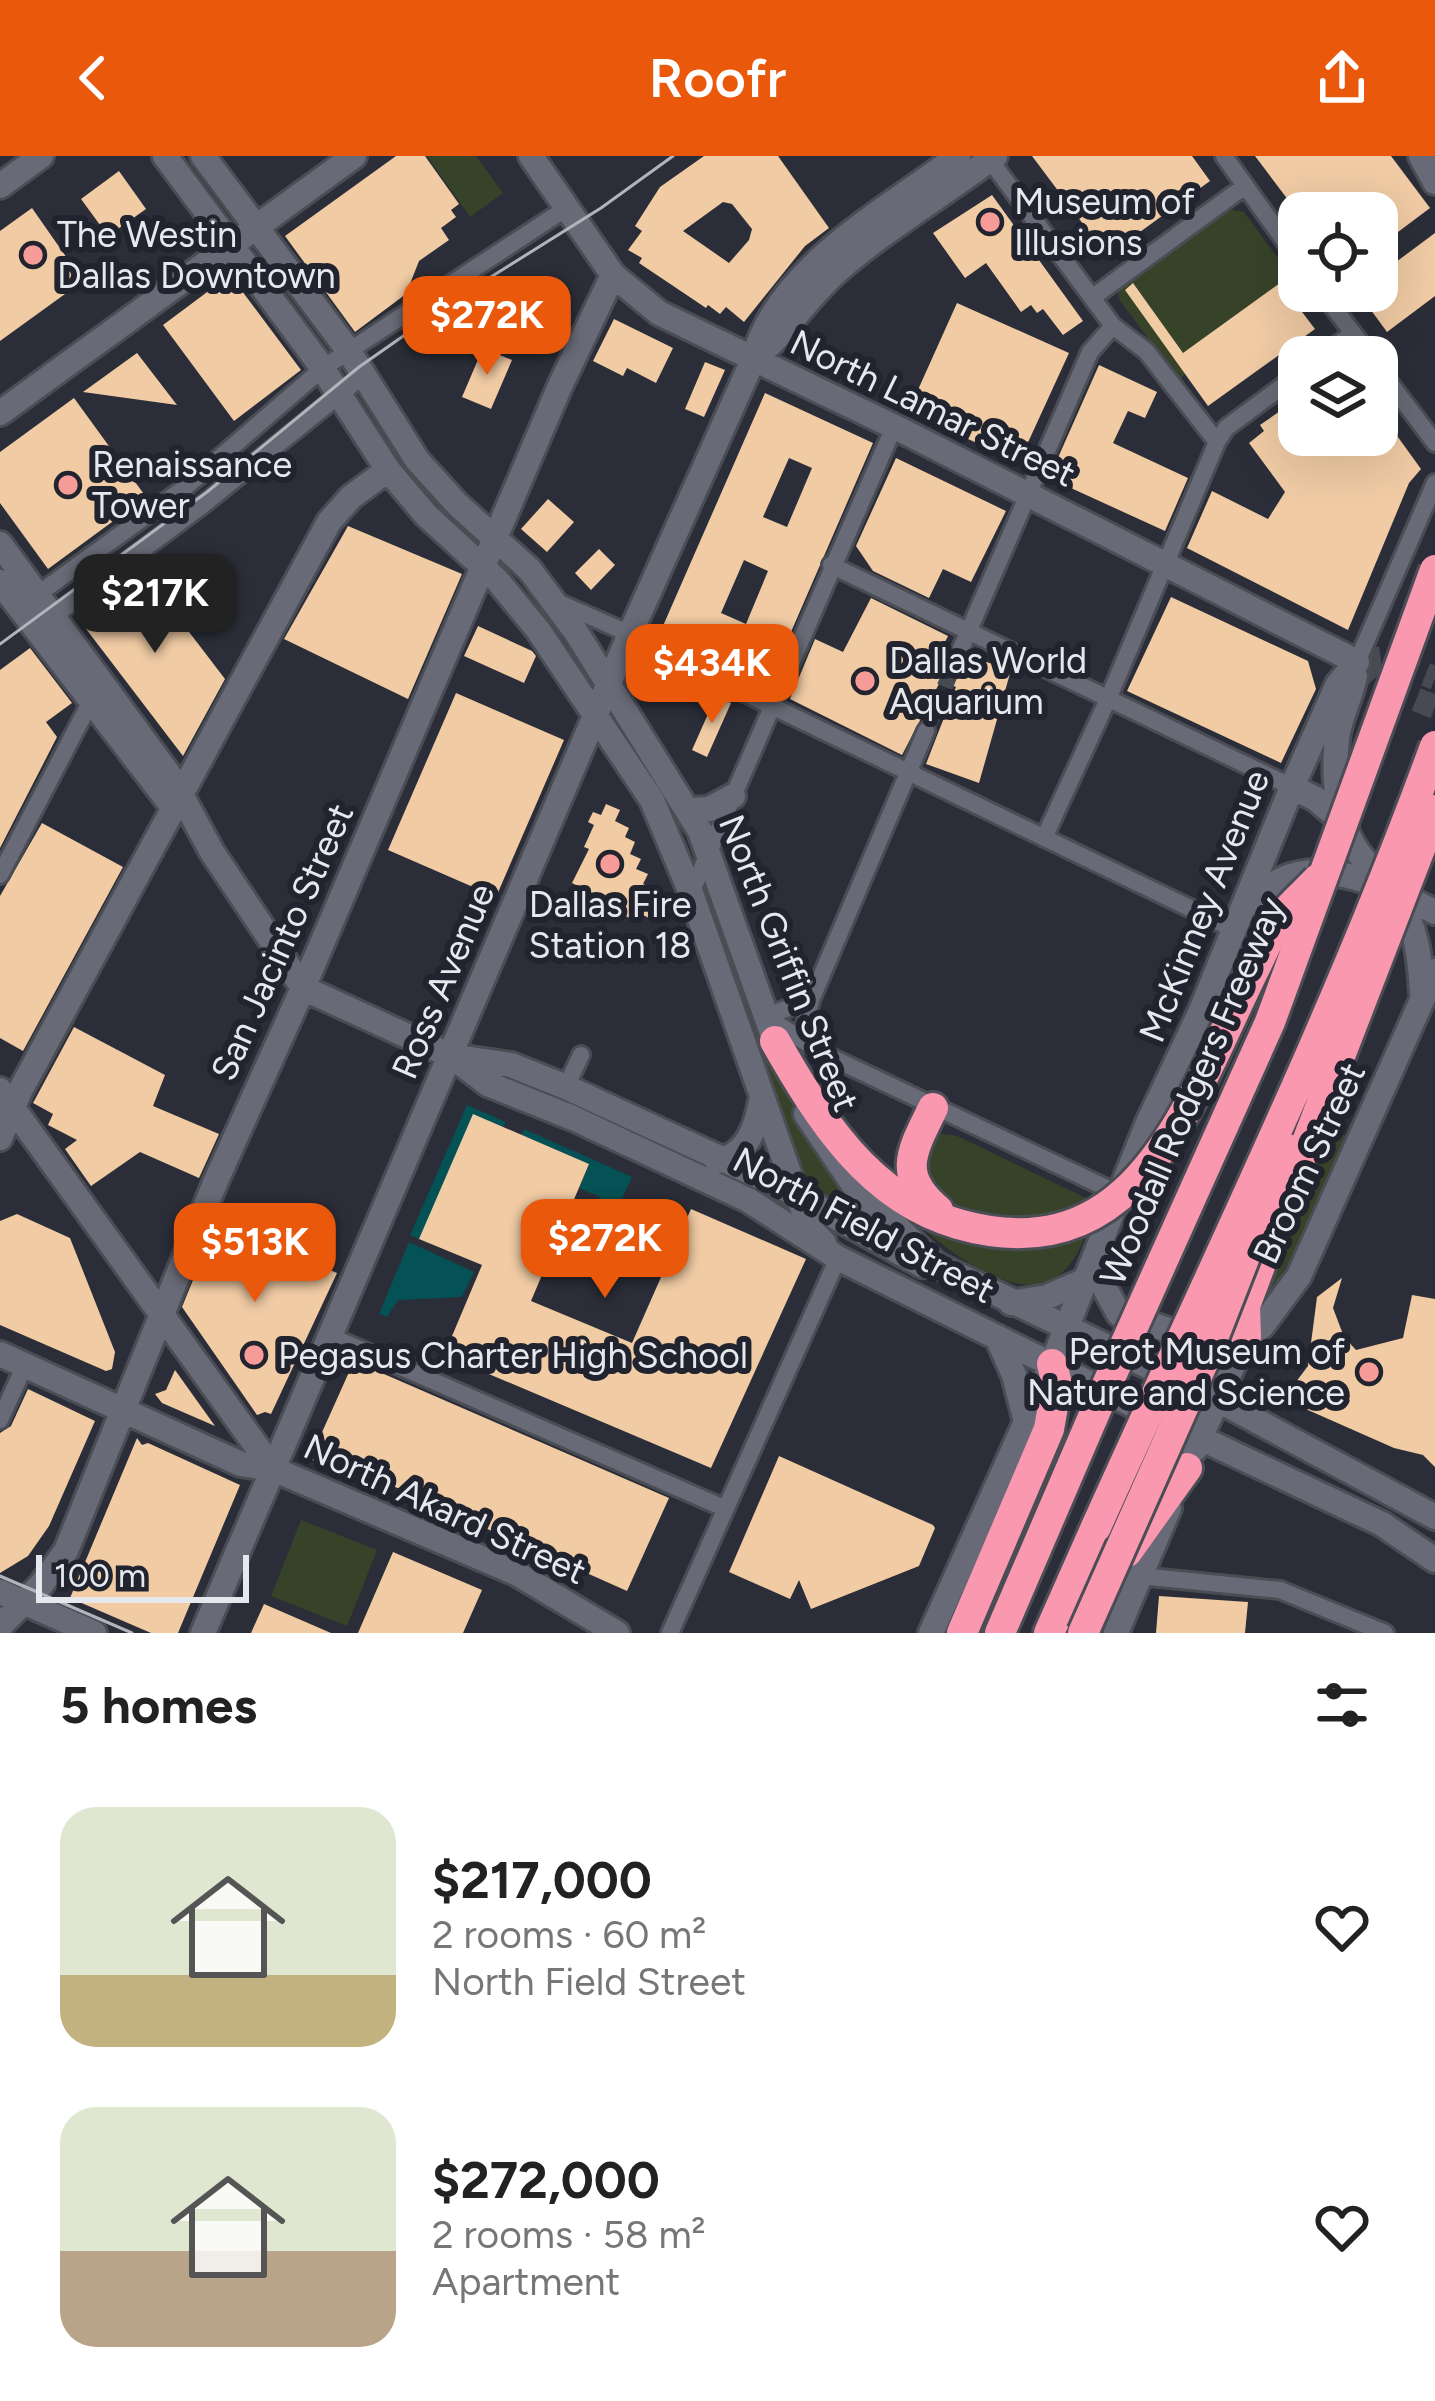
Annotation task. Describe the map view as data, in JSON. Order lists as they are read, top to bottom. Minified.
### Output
{"streets":{"highway":["Woodall Rodgers Freeway"],"main road":["North Lamar Street","McKinney Avenue","San Jacinto Street","North Griffin Street","Ross Avenue","Broom Street","North Field Street","North Akard Street"]},"crossings":[["North Lamar Street","McKinney Avenue"],["North Lamar Street","San Jacinto Street"],["North Lamar Street","Ross Avenue"],["McKinney Avenue","North Field Street"],["San Jacinto Street","North Griffin Street"],["San Jacinto Street","North Field Street"],["San Jacinto Street","North Akard Street"],["North Griffin Street","Ross Avenue"],["North Griffin Street","North Field Street"],["Ross Avenue","North Field Street"],["Ross Avenue","North Akard Street"],["Broom Street","North Field Street"]],"places":["Museum of Illusions","The Westin Dallas Downtown","Renaissance Tower","Dallas World Aquarium","Dallas Fire Station 18","Pegasus Charter High School","Perot Museum of Nature and Science"],"scale_bar":"100 m","page":{"header":"Roofr","price":["$272K","$217K","$434K","$272K","$513K"],"scale":"100 m","heading":"5 homes","list":[{"name":"$217,000","note":"2 rooms · 60 m² · North Field Street"},{"name":"$272,000","note":"2 rooms · 58 m² · Apartment"}]}}
